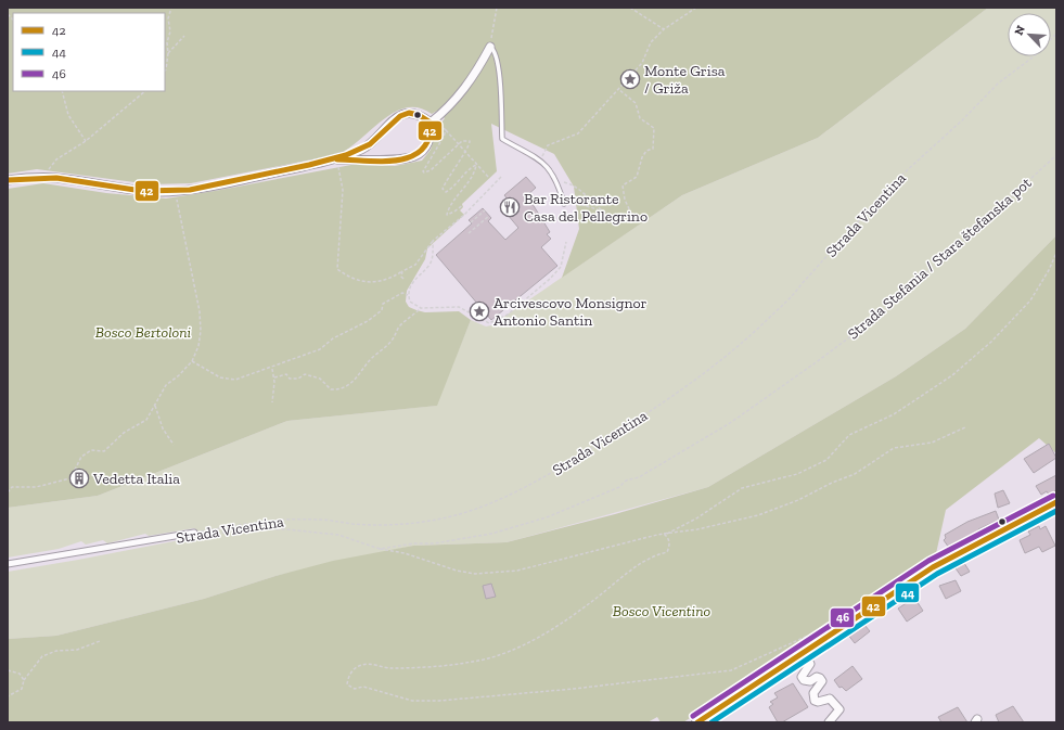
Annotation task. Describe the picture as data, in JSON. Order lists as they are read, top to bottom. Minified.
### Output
{"streets":{"street":["Strada Vicentina"],"path":["Strada Stefania / Stara štefanska pot"]},"crossings":[["Strada Vicentina","Strada Stefania / Stara štefanska pot"]],"parks":["Bosco Bertoloni","Bosco Vicentino"],"places":{"place":["Monte Grisa / Griža","Arcivescovo Monsignor Antonio Santin"],"restaurant":["Bar Ristorante Casa del Pellegrino"],"building":["Vedetta Italia"]},"lines":["transit line 42","transit line 46","transit line 44"],"legend":["42","44","46"],"north":"top left"}
